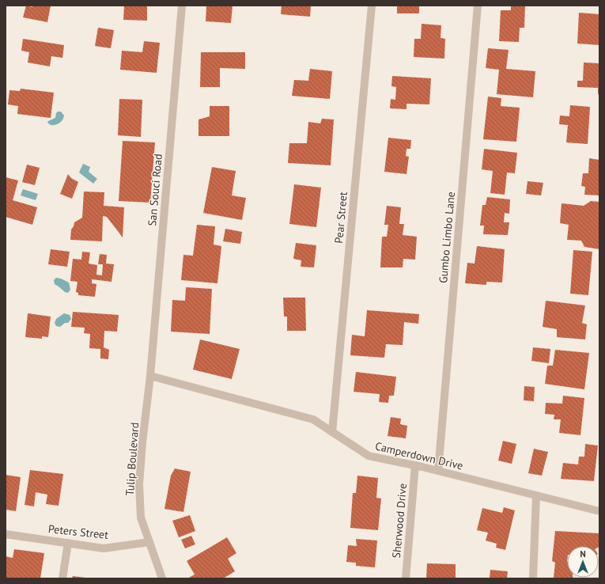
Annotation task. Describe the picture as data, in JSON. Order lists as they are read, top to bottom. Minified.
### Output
{"streets":{"street":["San Souci Road","Pear Street","Gumbo Limbo Lane","Camperdown Drive","Tulip Boulevard","Sherwood Drive","Peters Street"]},"crossings":[["San Souci Road","Camperdown Drive"],["San Souci Road","Tulip Boulevard"],["Pear Street","Camperdown Drive"],["Gumbo Limbo Lane","Camperdown Drive"],["Camperdown Drive","Tulip Boulevard"],["Camperdown Drive","Sherwood Drive"],["Tulip Boulevard","Peters Street"]],"north":"top"}
